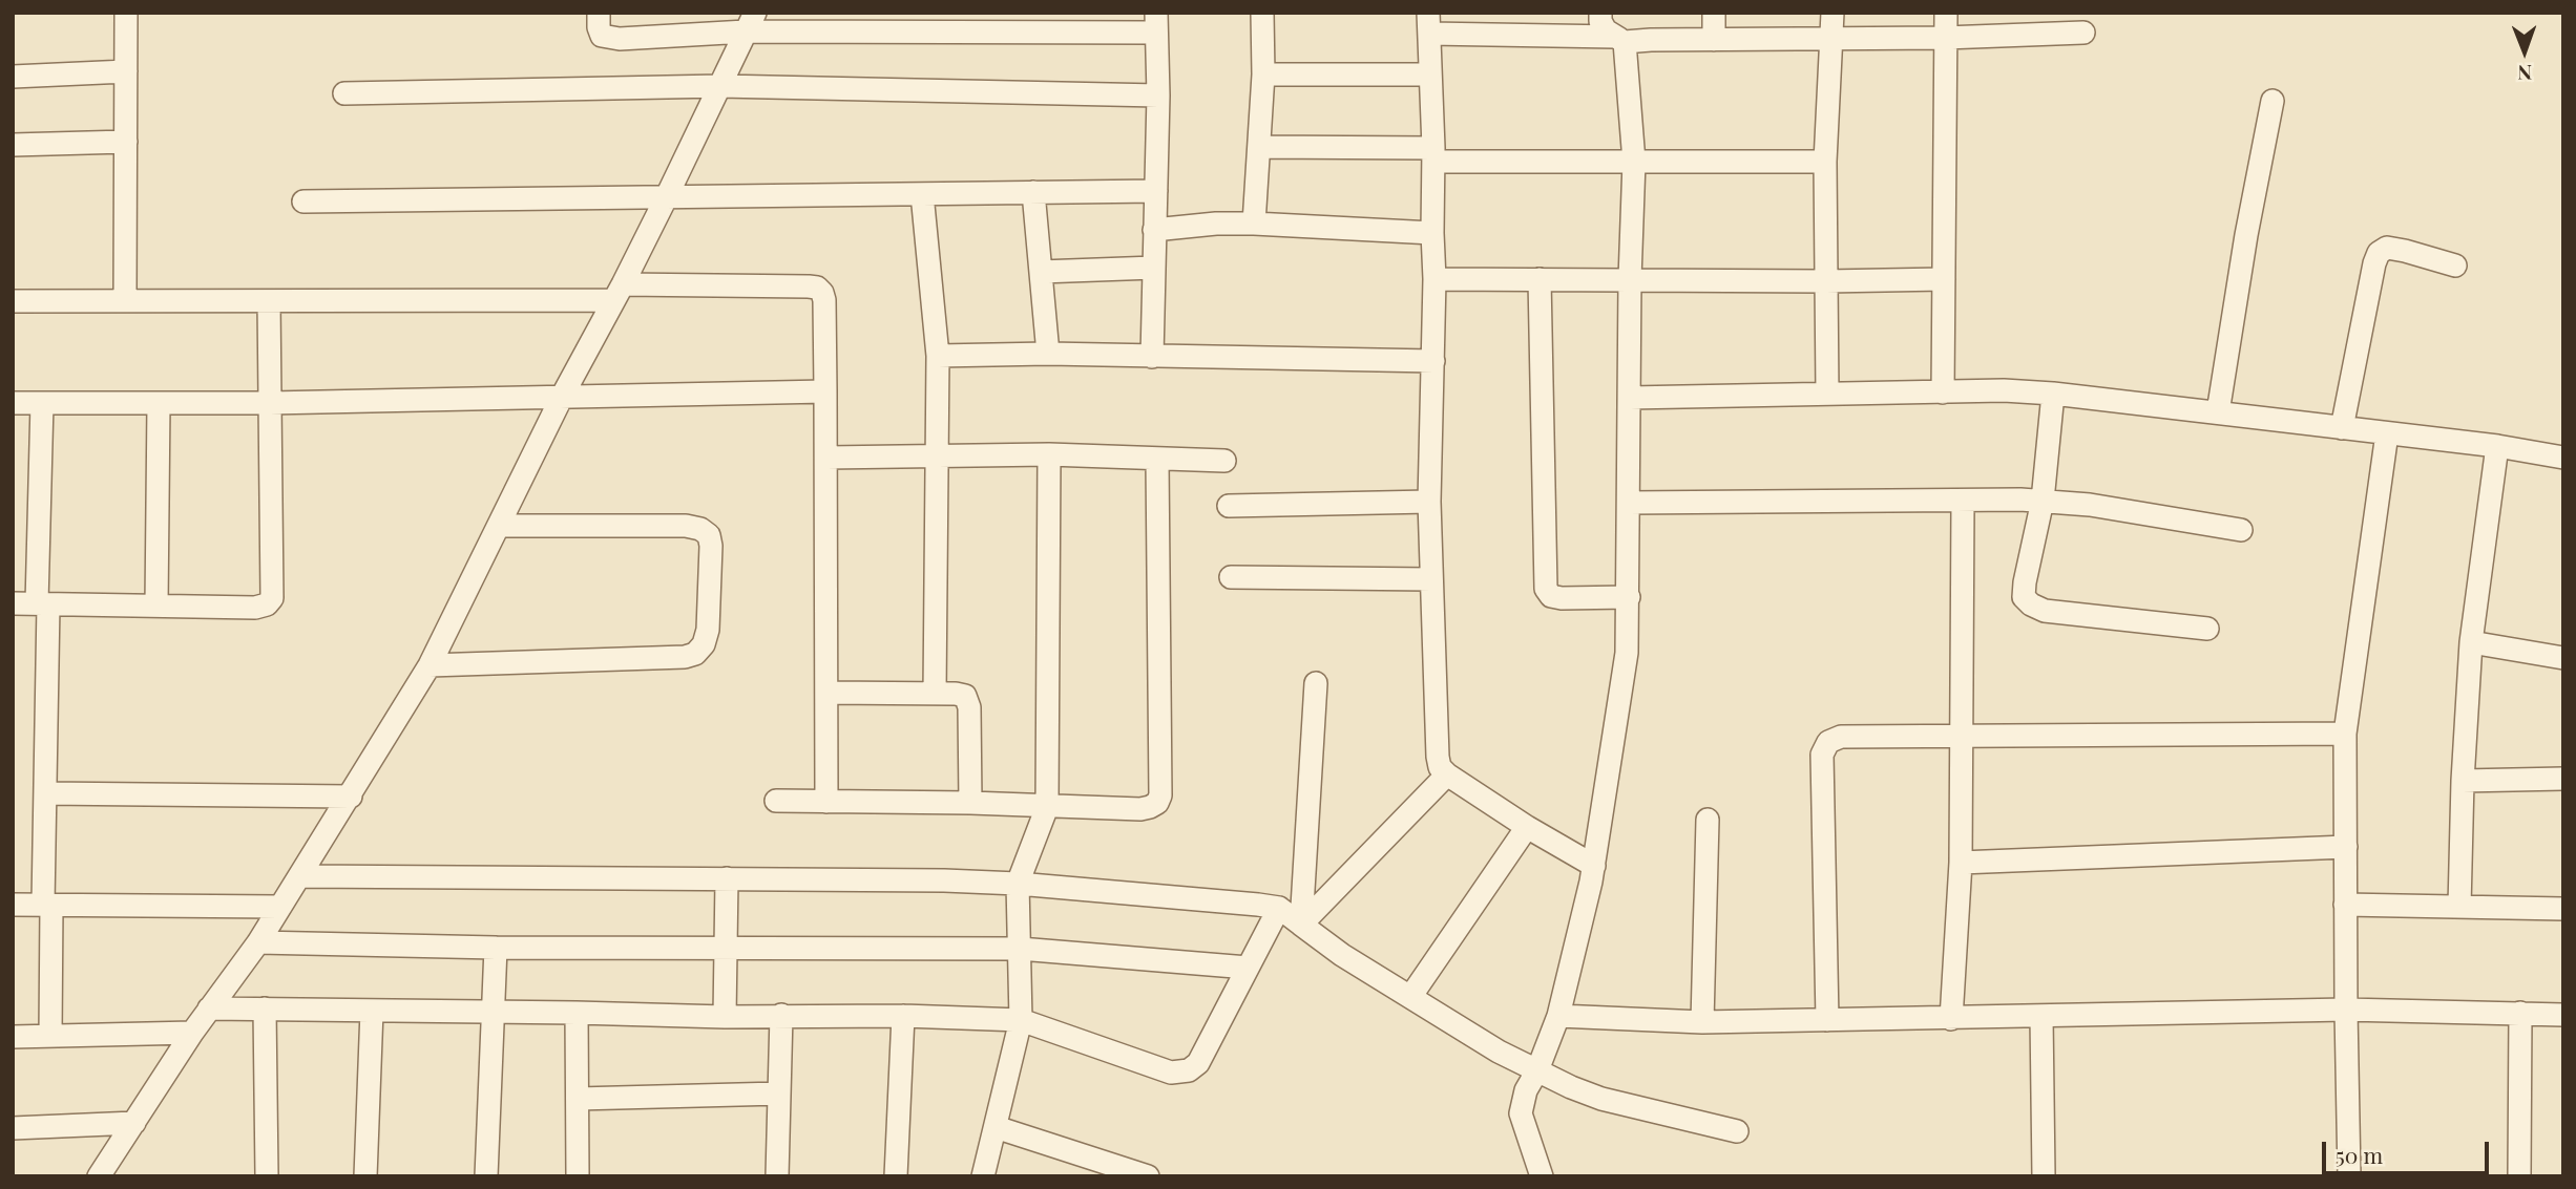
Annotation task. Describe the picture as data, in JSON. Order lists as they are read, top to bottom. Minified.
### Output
{"scale_bar":"50 m","north":"bottom"}
